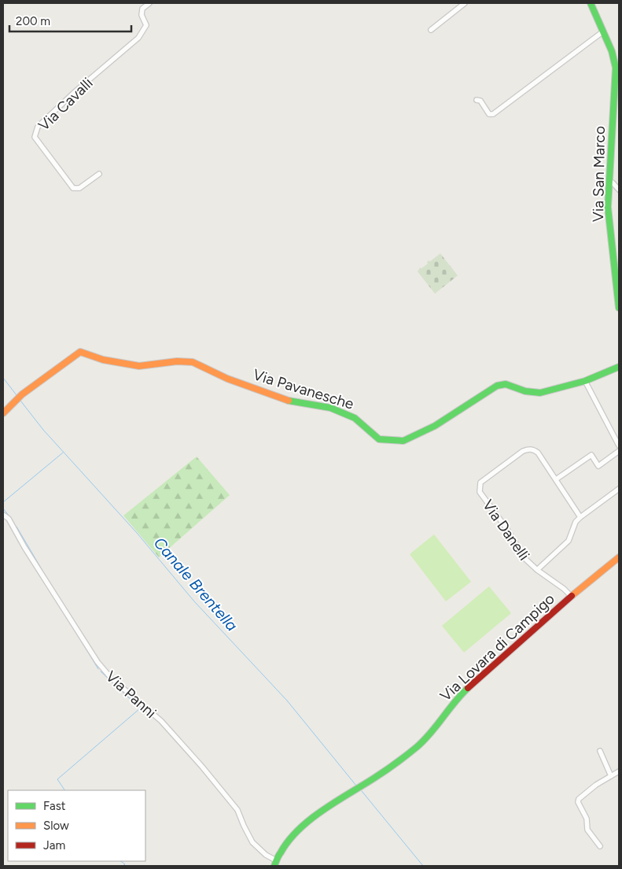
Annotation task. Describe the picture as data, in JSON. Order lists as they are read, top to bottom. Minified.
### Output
{"streets":{"street":["Via Cavalli","Via San Marco","Via Pavanesche","Via Danelli","Via Lovara di Campigo","Via Panni"]},"crossings":[["Via Danelli","Via Lovara di Campigo"],["Via Lovara di Campigo","Via Panni"]],"water":["Canale Brentella"],"legend":["Fast","Slow","Jam"],"scale_bar":"200 m"}
